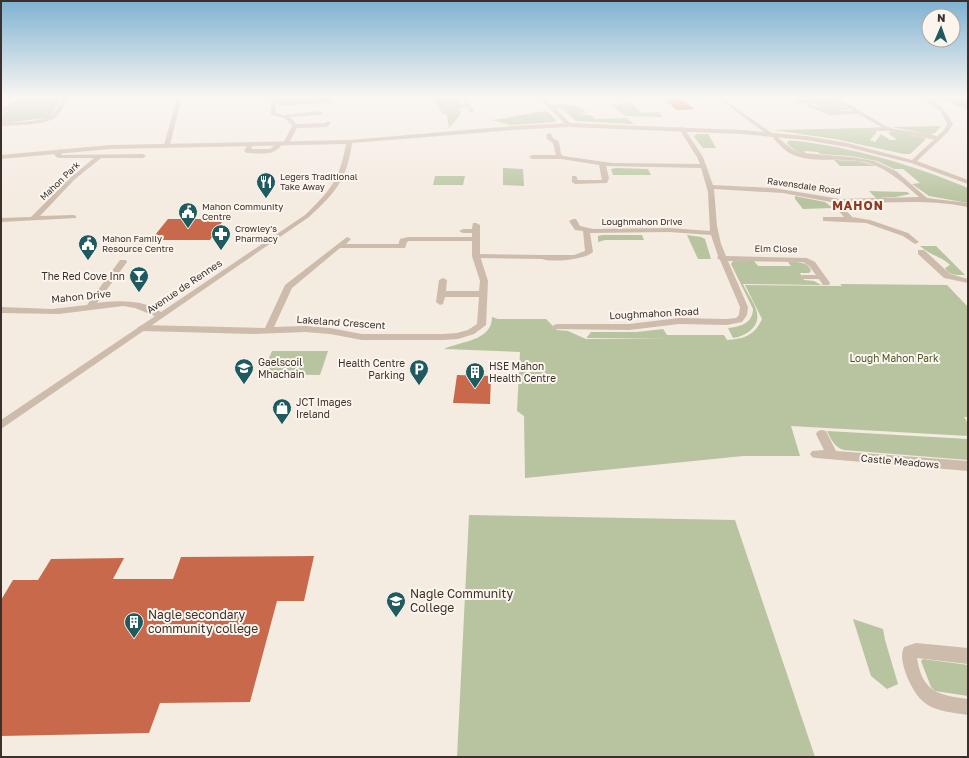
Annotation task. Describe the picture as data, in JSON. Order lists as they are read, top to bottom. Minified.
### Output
{"streets":{"street":["Mahon Park","Ravensdale Road","Loughmahon Drive","Elm Close","Avenue de Rennes","Mahon Drive","Loughmahon Road","Lakeland Crescent","Castle Meadows"]},"crossings":[["Ravensdale Road","Loughmahon Road"],["Loughmahon Drive","Loughmahon Road"],["Elm Close","Loughmahon Road"],["Avenue de Rennes","Mahon Drive"],["Avenue de Rennes","Lakeland Crescent"]],"districts":["MAHON"],"parks":["Lough Mahon Park"],"places":{"restaurant":["Legers Traditional Take Away"],"public building":["Mahon Community Centre","Mahon Family Resource Centre"],"pharmacy":["Crowley's Pharmacy"],"bar":["The Red Cove Inn"],"school or university":["Gaelscoil Mhachain","Nagle Community College"],"parking":["Health Centre Parking"],"building":["HSE Mahon Health Centre","Nagle secondary community college"],"shop":["JCT Images Ireland"]},"north":"top"}
